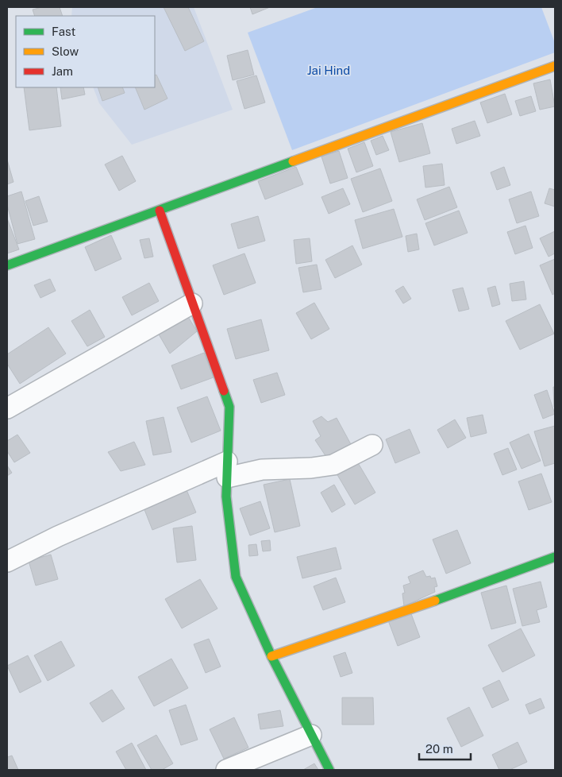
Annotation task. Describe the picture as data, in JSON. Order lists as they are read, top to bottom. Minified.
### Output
{"parks":["Jai Hind"],"legend":["Fast","Slow","Jam"],"scale_bar":"20 m"}
